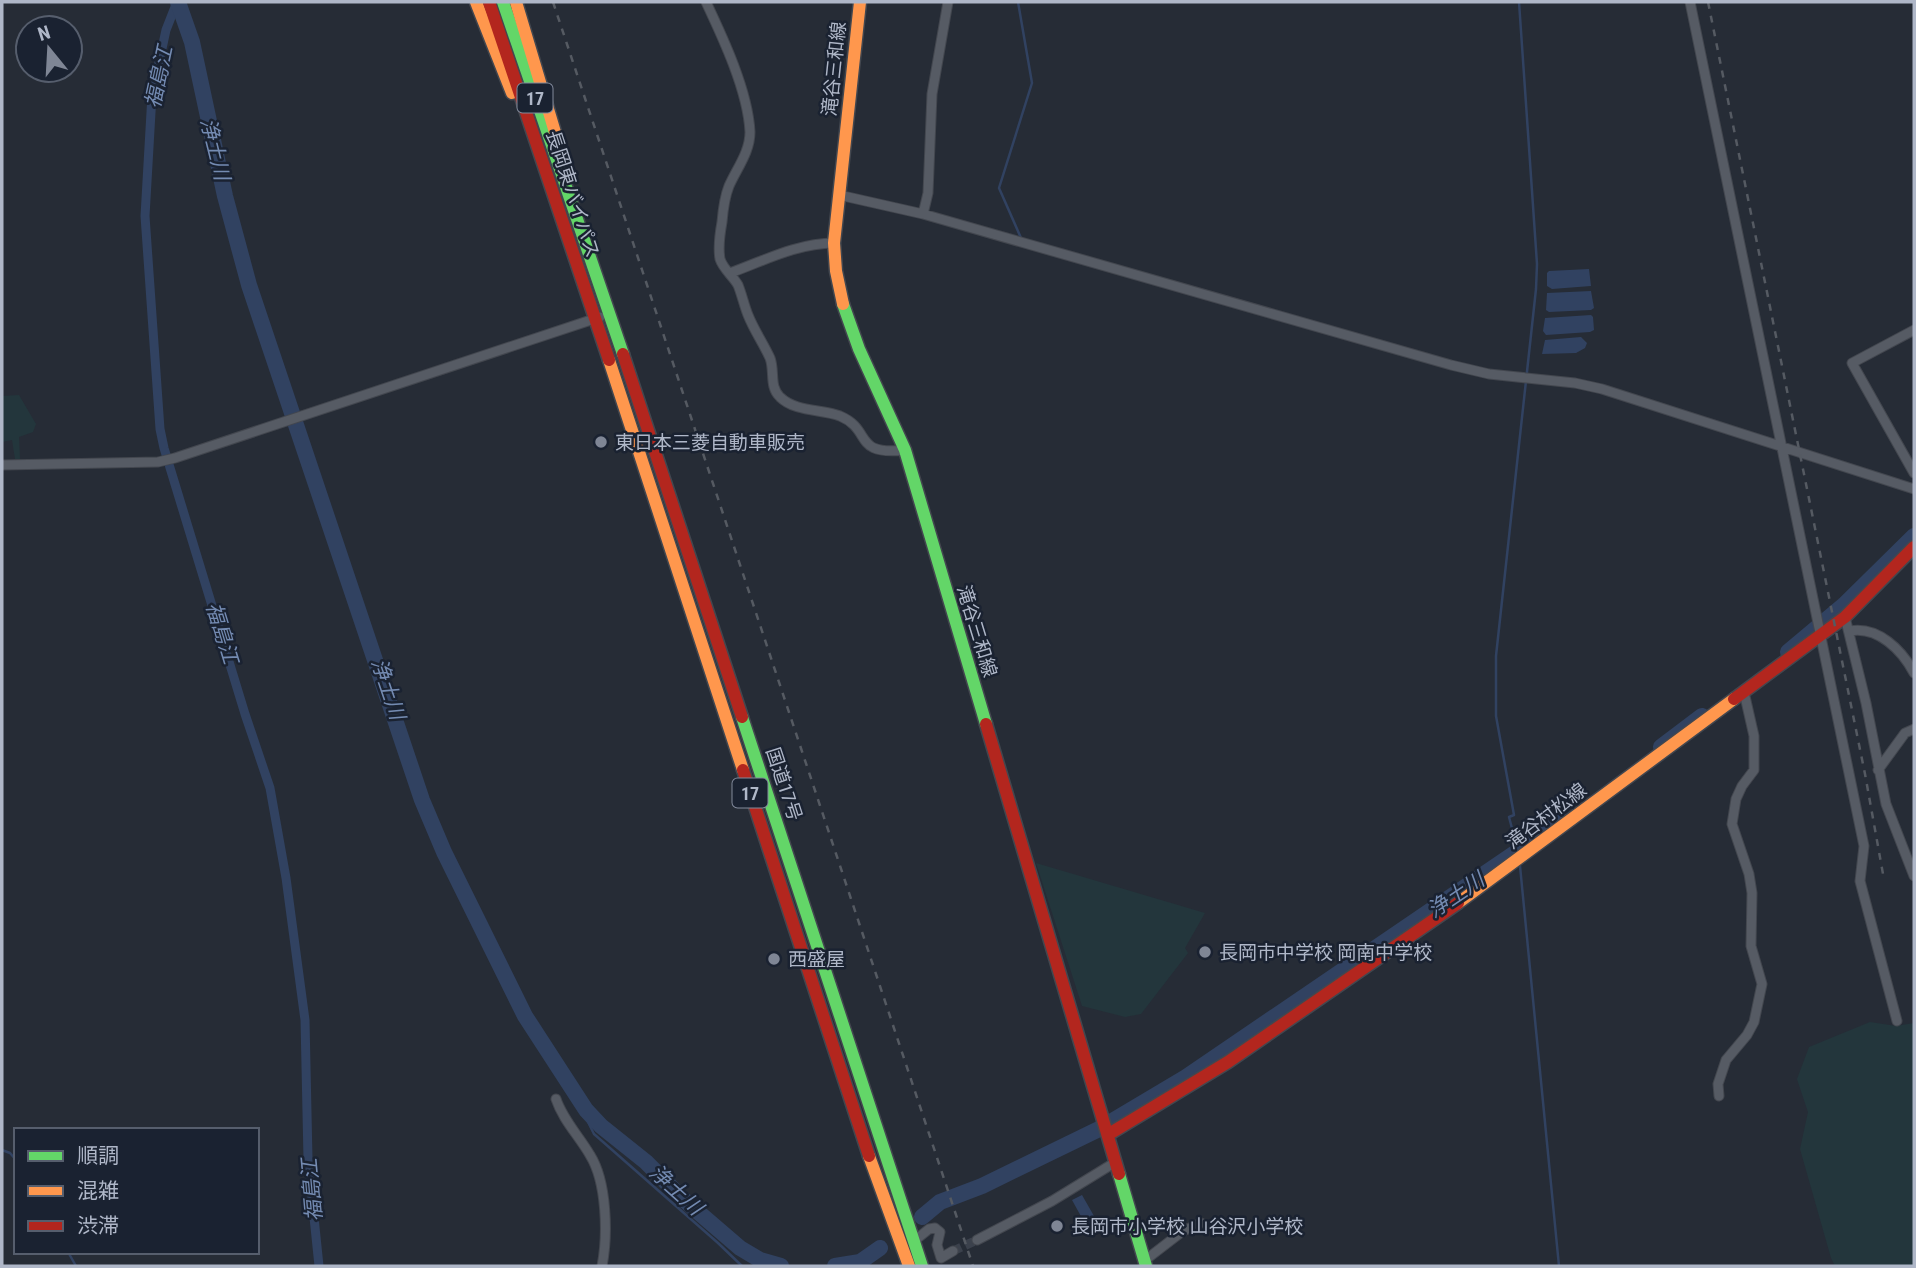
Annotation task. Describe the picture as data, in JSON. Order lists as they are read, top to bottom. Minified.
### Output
{"streets":{"main road":["滝谷三和線","17","長岡東バイパス","国道17号","滝谷村松線"]},"crossings":[["滝谷三和線","滝谷村松線"],["長岡東バイパス","国道17号"]],"water":["福島江","浄土川"],"places":["東日本三菱自動車販売","長岡市中学校 岡南中学校","西盛屋","長岡市小学校 山谷沢小学校"],"legend":["順調","混雑","渋滞"],"north":"top"}
